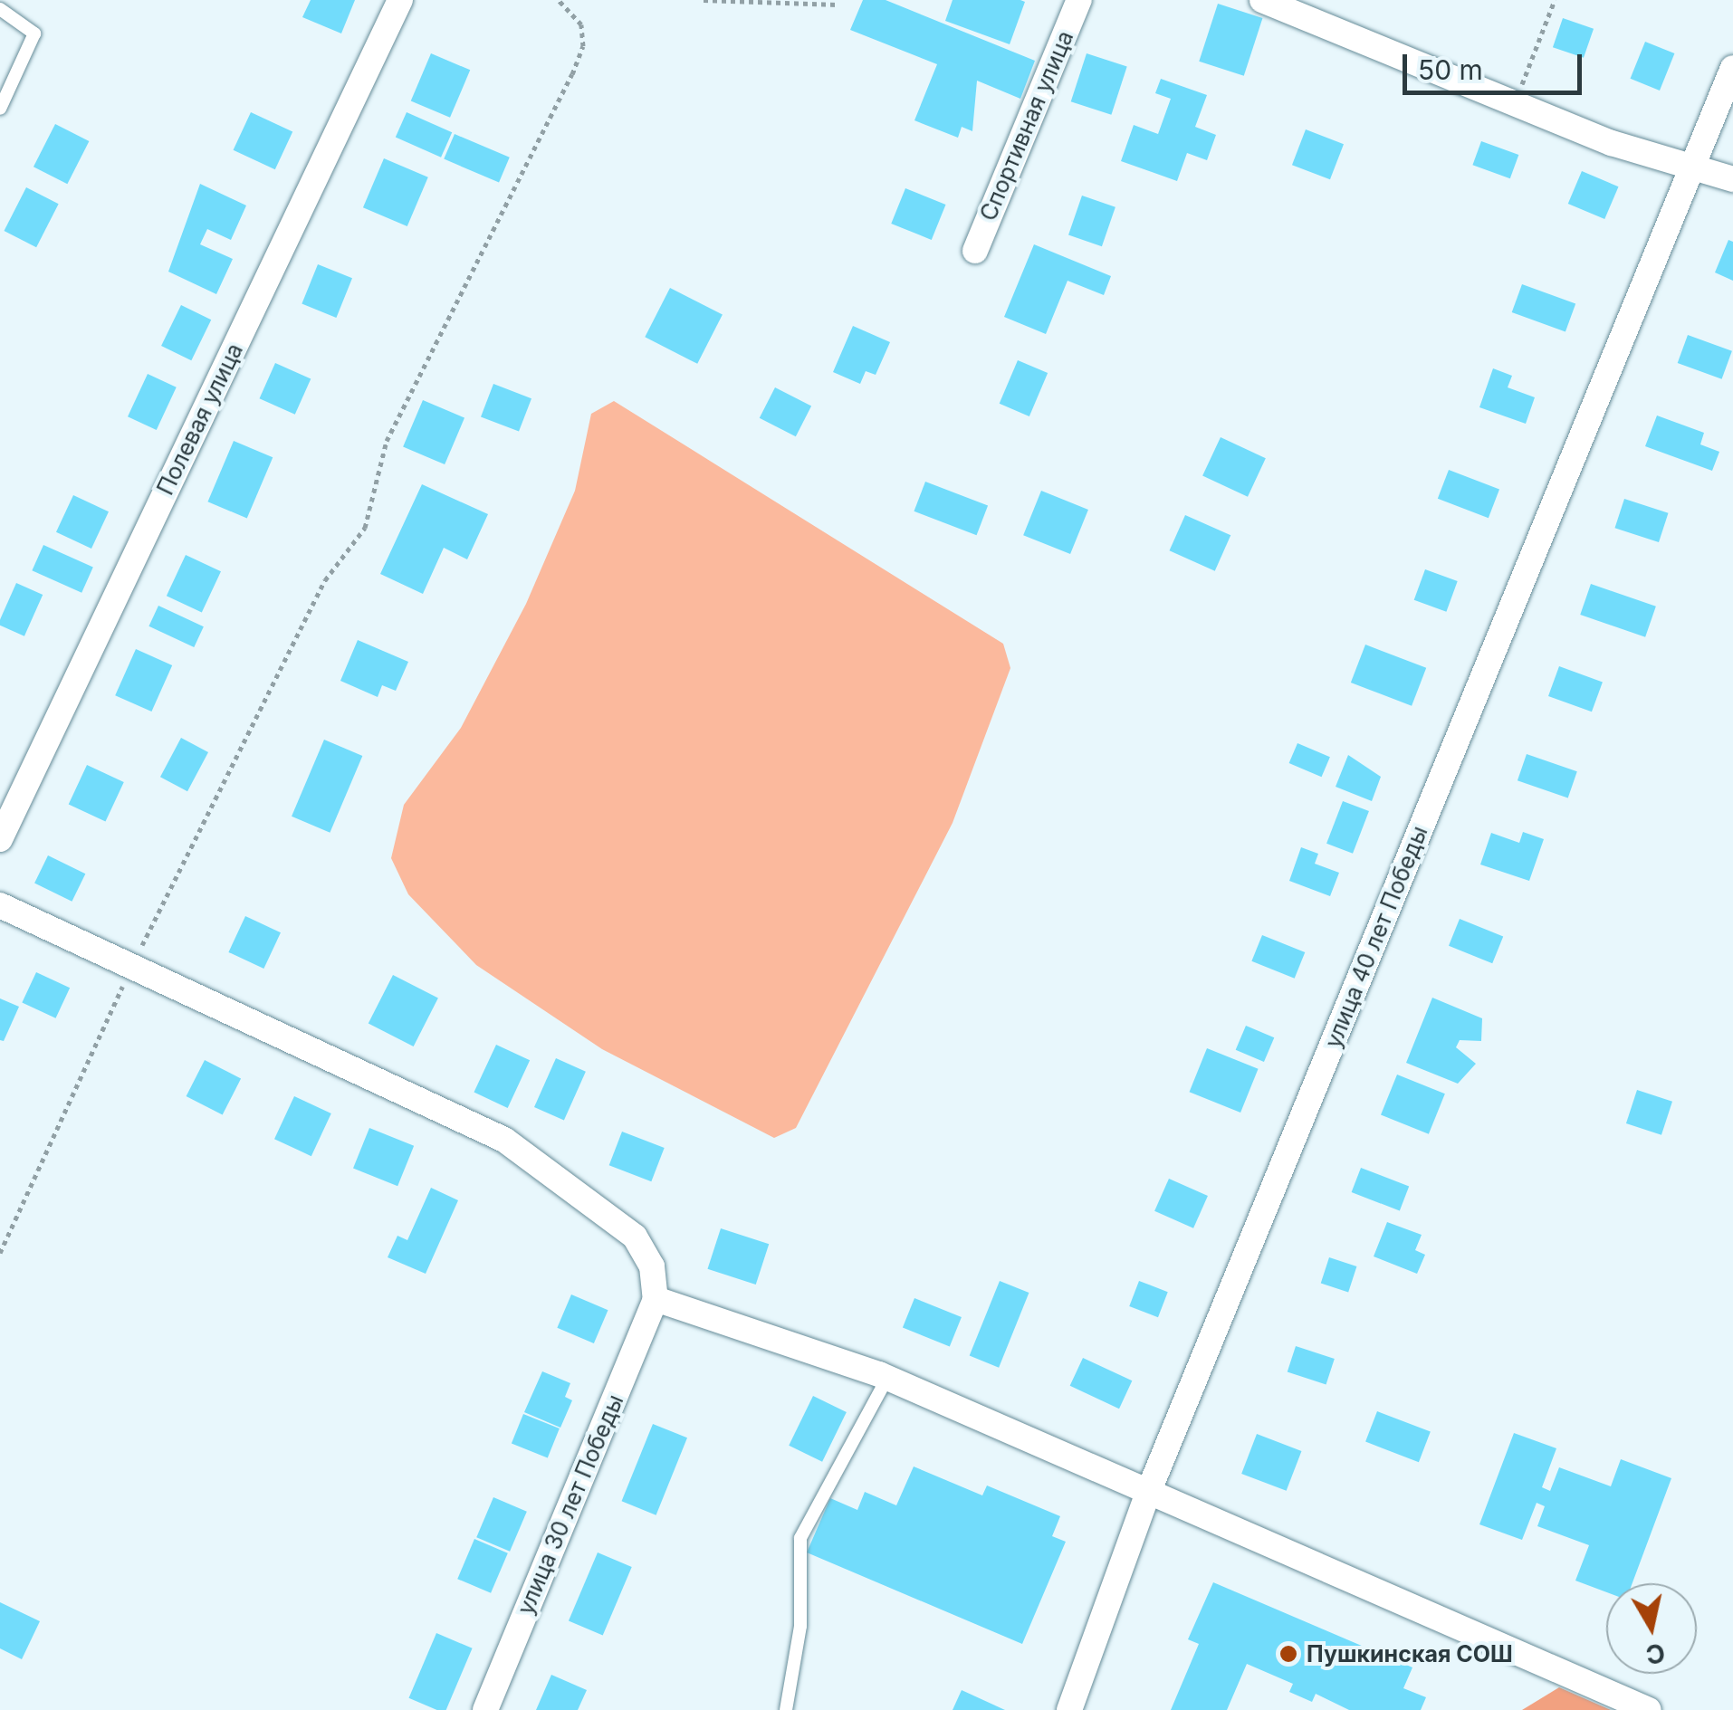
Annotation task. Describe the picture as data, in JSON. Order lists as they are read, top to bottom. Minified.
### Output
{"streets":{"street":["Спортивная улица","Полевая улица","улица 40 лет Победы","улица 30 лет Победы"]},"places":["Пушкинская СОШ"],"scale_bar":"50 m","north":"bottom"}
